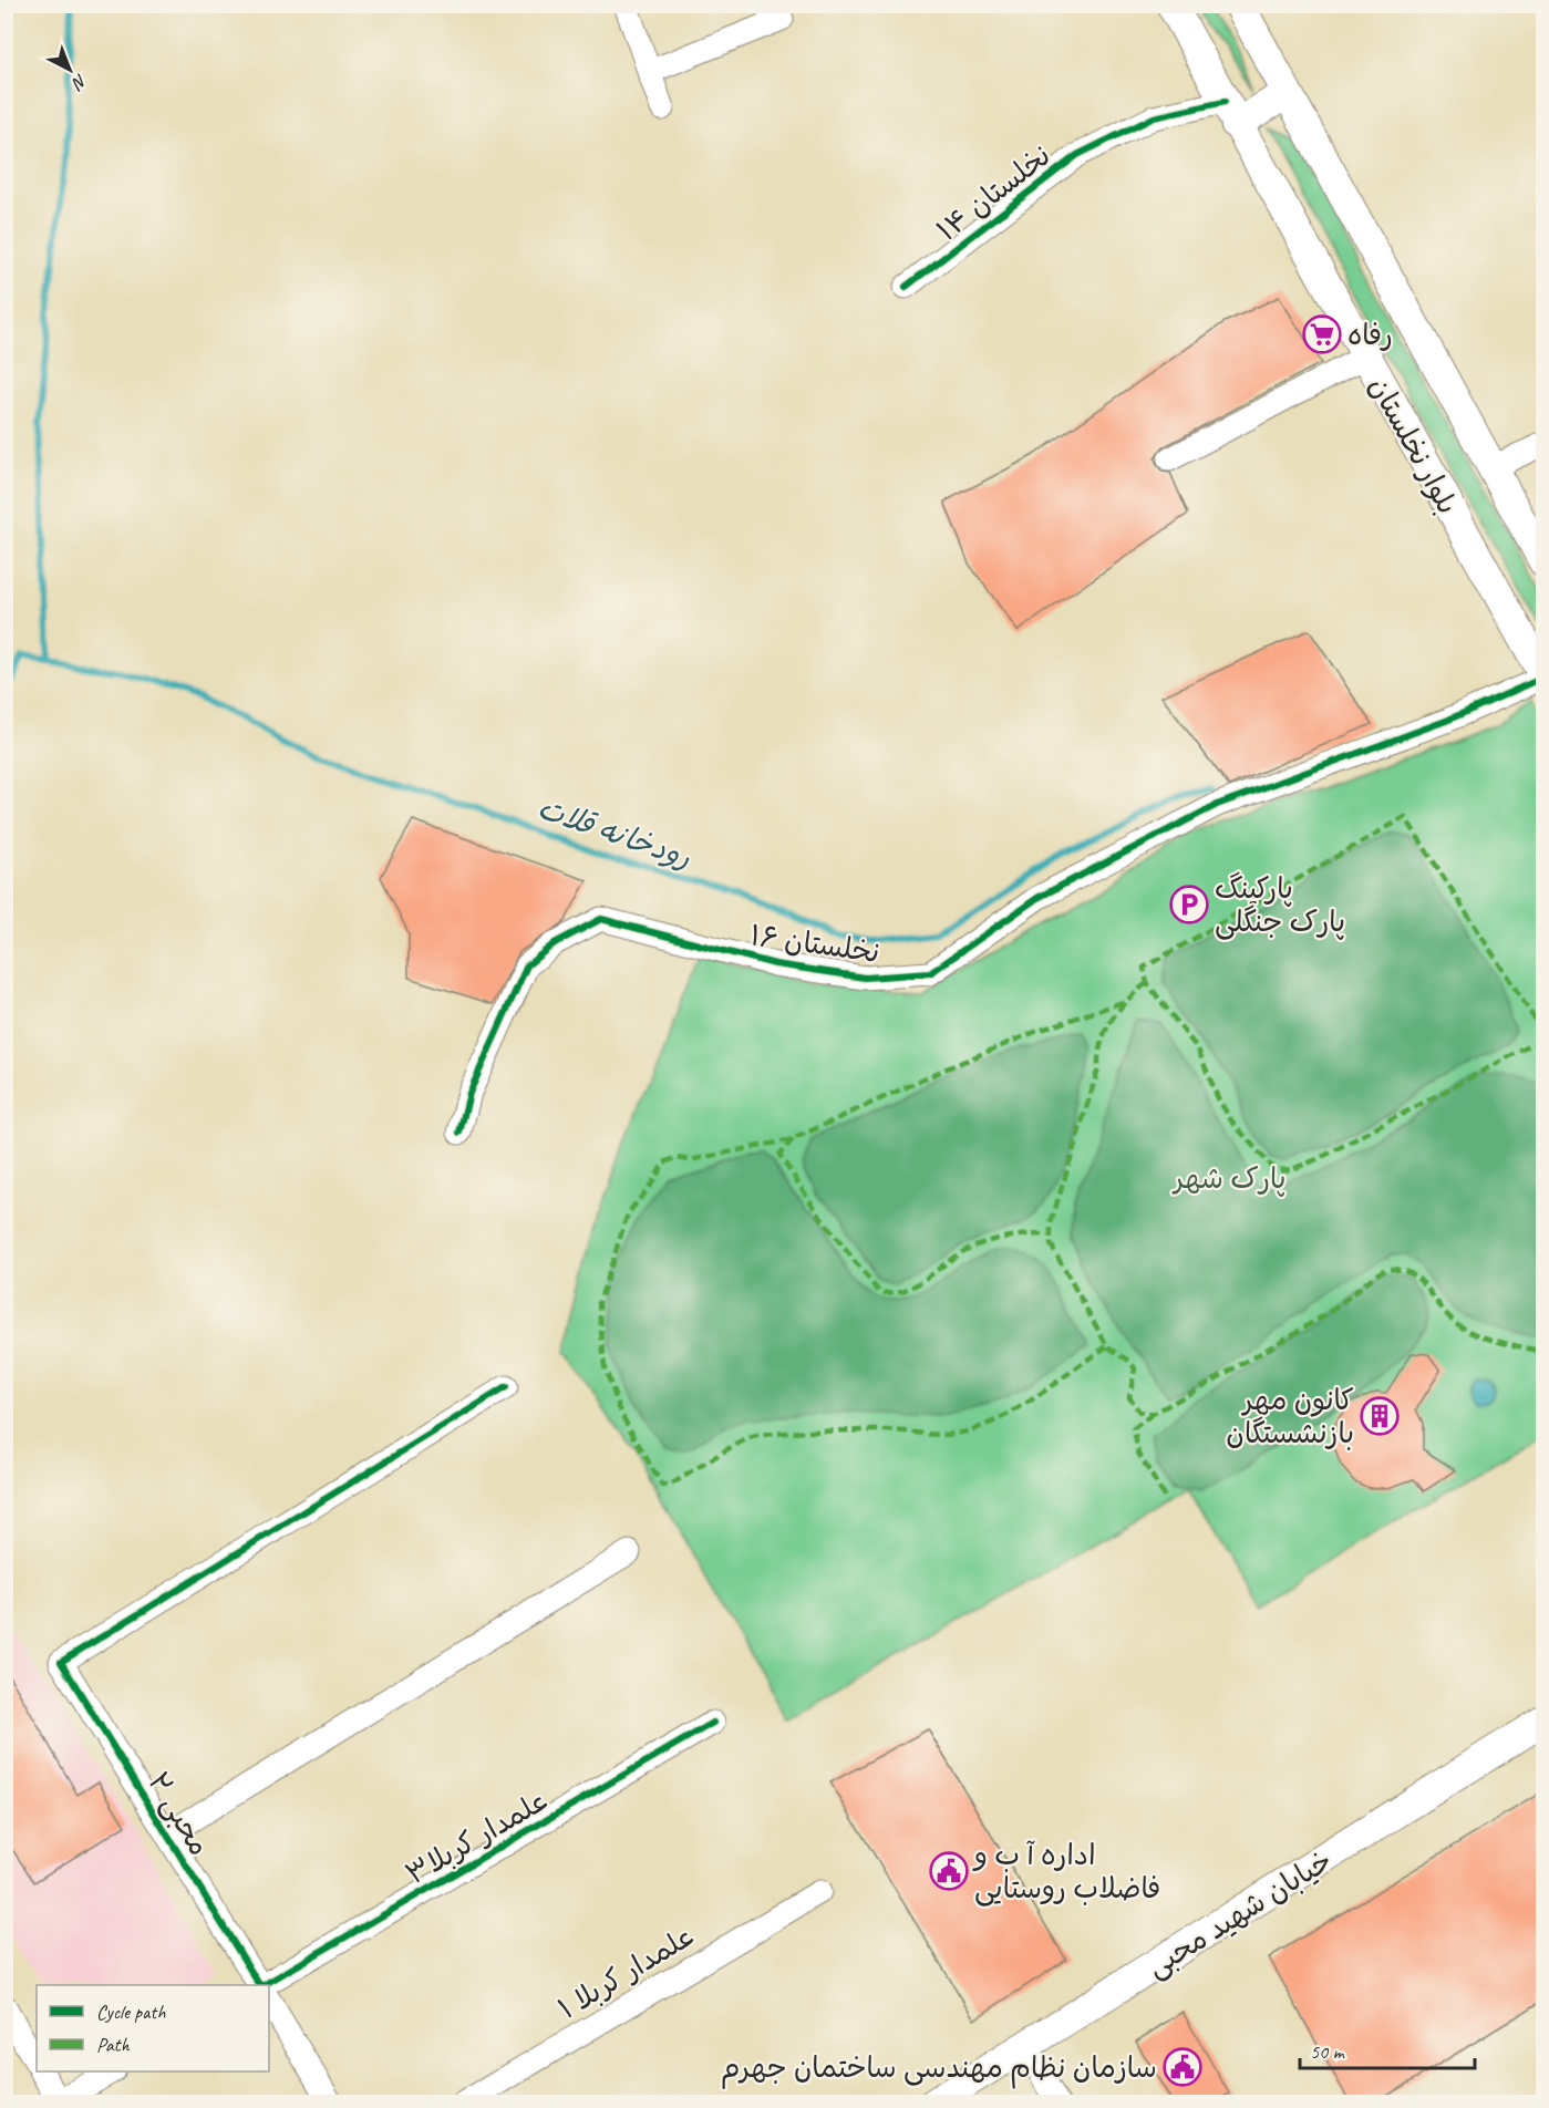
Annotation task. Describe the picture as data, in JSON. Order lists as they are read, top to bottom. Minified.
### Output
{"streets":{"main road":["بلوار نخلستان","خیابان شهید محبی"],"street":["نخلستان ۱۴","نخلستان ۱۶","محبی ۲","علمدار کربلا۳","علمدار کربلا ۱"]},"crossings":[["نخلستان ۱۴","بلوار نخلستان"],["بلوار نخلستان","نخلستان ۱۶"]],"water":["رودخانه قلات"],"parks":["پارک شهر"],"places":{"supermarket":["رفاه"],"parking":["پارکینگ پارک جنگلی"],"building":["کانون مهر بازنشستگان"],"public building":["اداره آ ب و فاضلاب روستایی","سازمان نظام مهندسی ساختمان جهرم"]},"legend":["Cycle path","Path"],"scale_bar":"50 m","north":"bottom right"}
